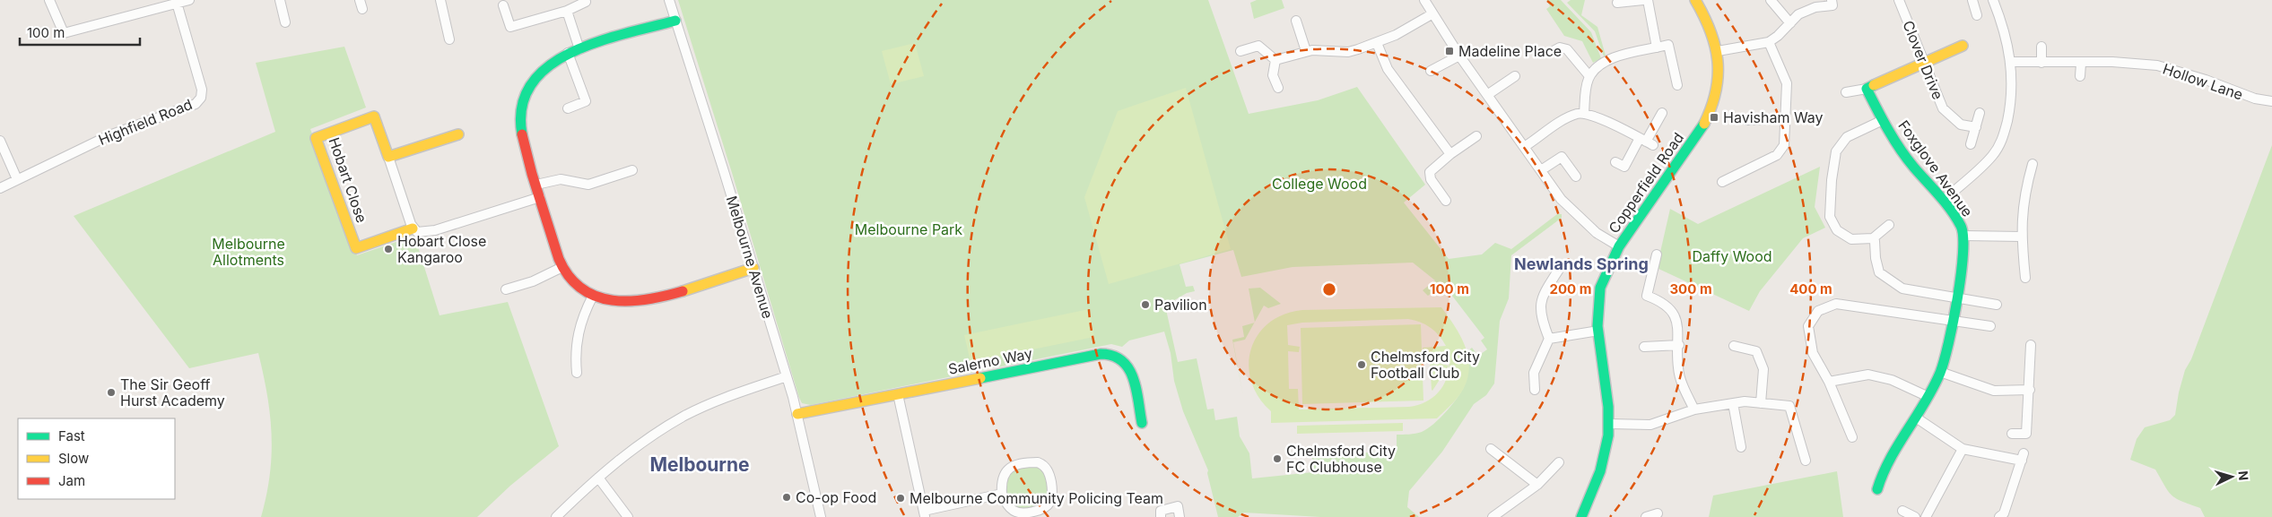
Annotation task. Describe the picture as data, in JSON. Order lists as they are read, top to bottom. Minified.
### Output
{"streets":{"street":["Clover Drive","Hollow Lane","Highfield Road","Foxglove Avenue","Hobart Close","Copperfield Road","Melbourne Avenue","Salerno Way"]},"crossings":[["Melbourne Avenue","Salerno Way"]],"districts":["Newlands Spring","Melbourne"],"parks":["College Wood","Melbourne Park","Melbourne Allotments","Daffy Wood"],"places":{"transit":["Madeline Place","Havisham Way"],"other":["Hobart Close Kangaroo","Pavilion","Chelmsford City Football Club","The Sir Geoff Hurst Academy","Chelmsford City FC Clubhouse","Co-op Food","Melbourne Community Policing Team"]},"legend":["Fast","Slow","Jam"],"scale_bar":"100 m","north":"right","rings":["100 m","200 m","300 m","400 m"]}
